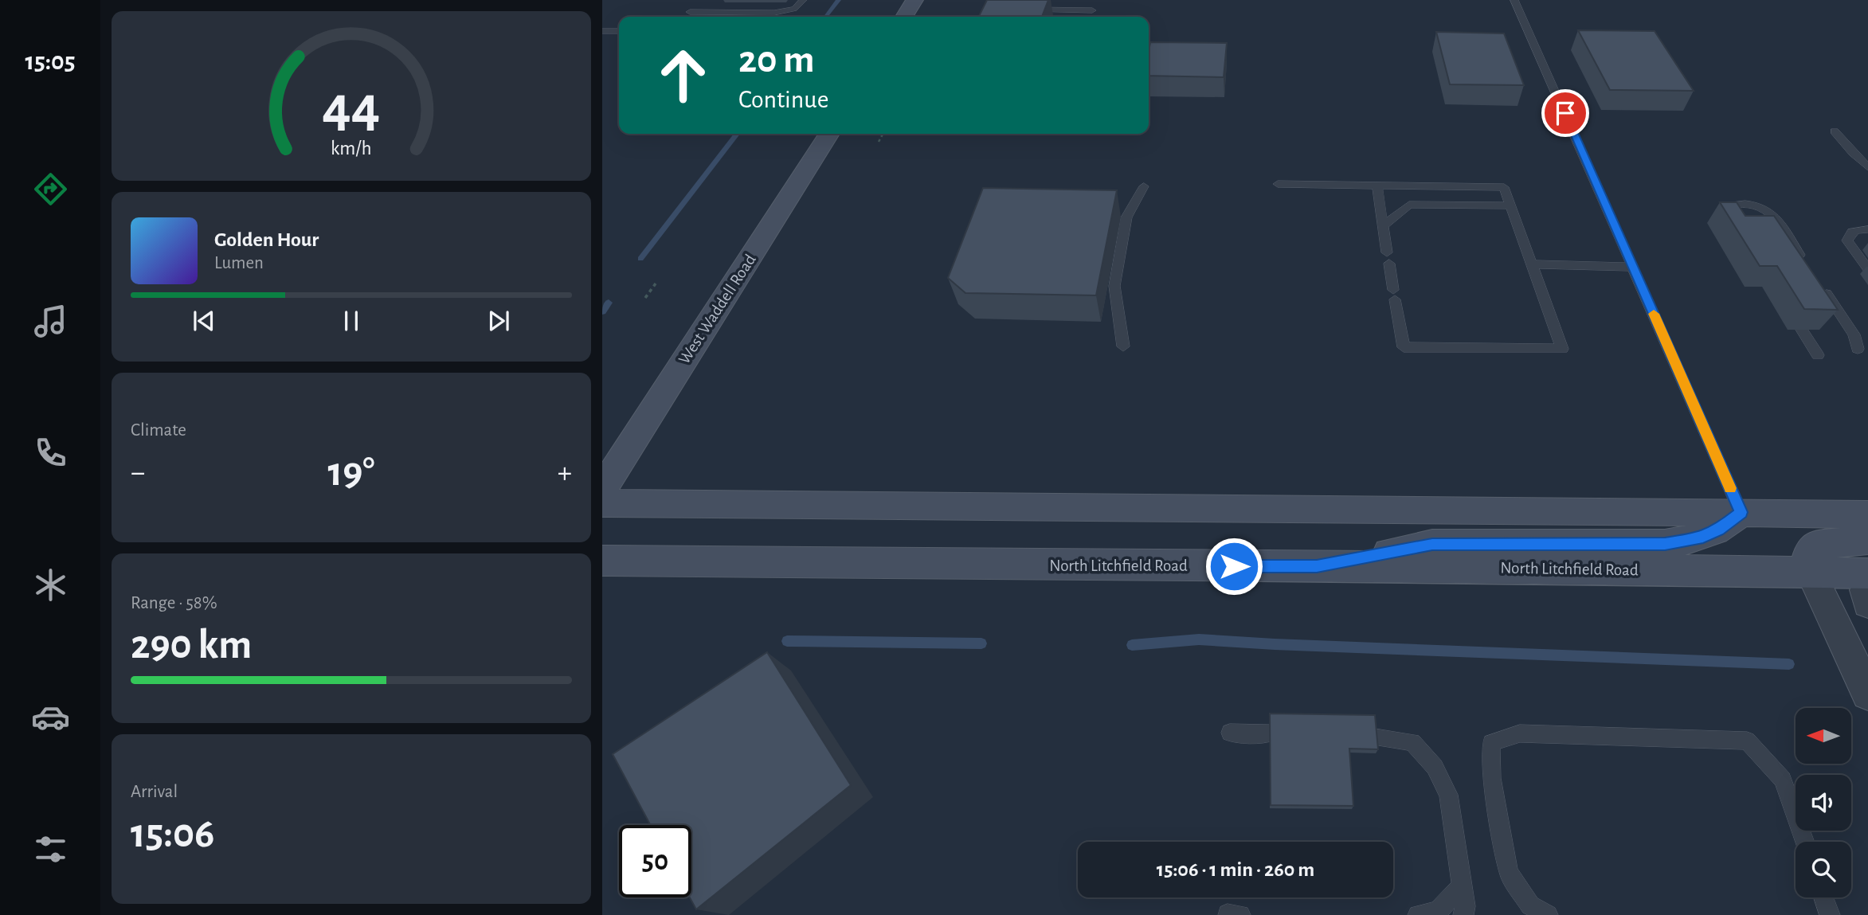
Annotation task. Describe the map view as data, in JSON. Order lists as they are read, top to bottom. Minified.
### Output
{"streets":{"main road":["West Waddell Road","North Litchfield Road"]},"north":"left","page":{"tabs":"15:05","turn":["20 m","Continue"],"song":["Golden Hour","Lumen"],"tile":["Climate",["Range · 58%","290 km"],["Arrival","15:06"]],"heat":["−","19°","+"],"limit":"50","trip":"15:06 · 1 min · 260 m","gauge":["44","km/h"]}}
